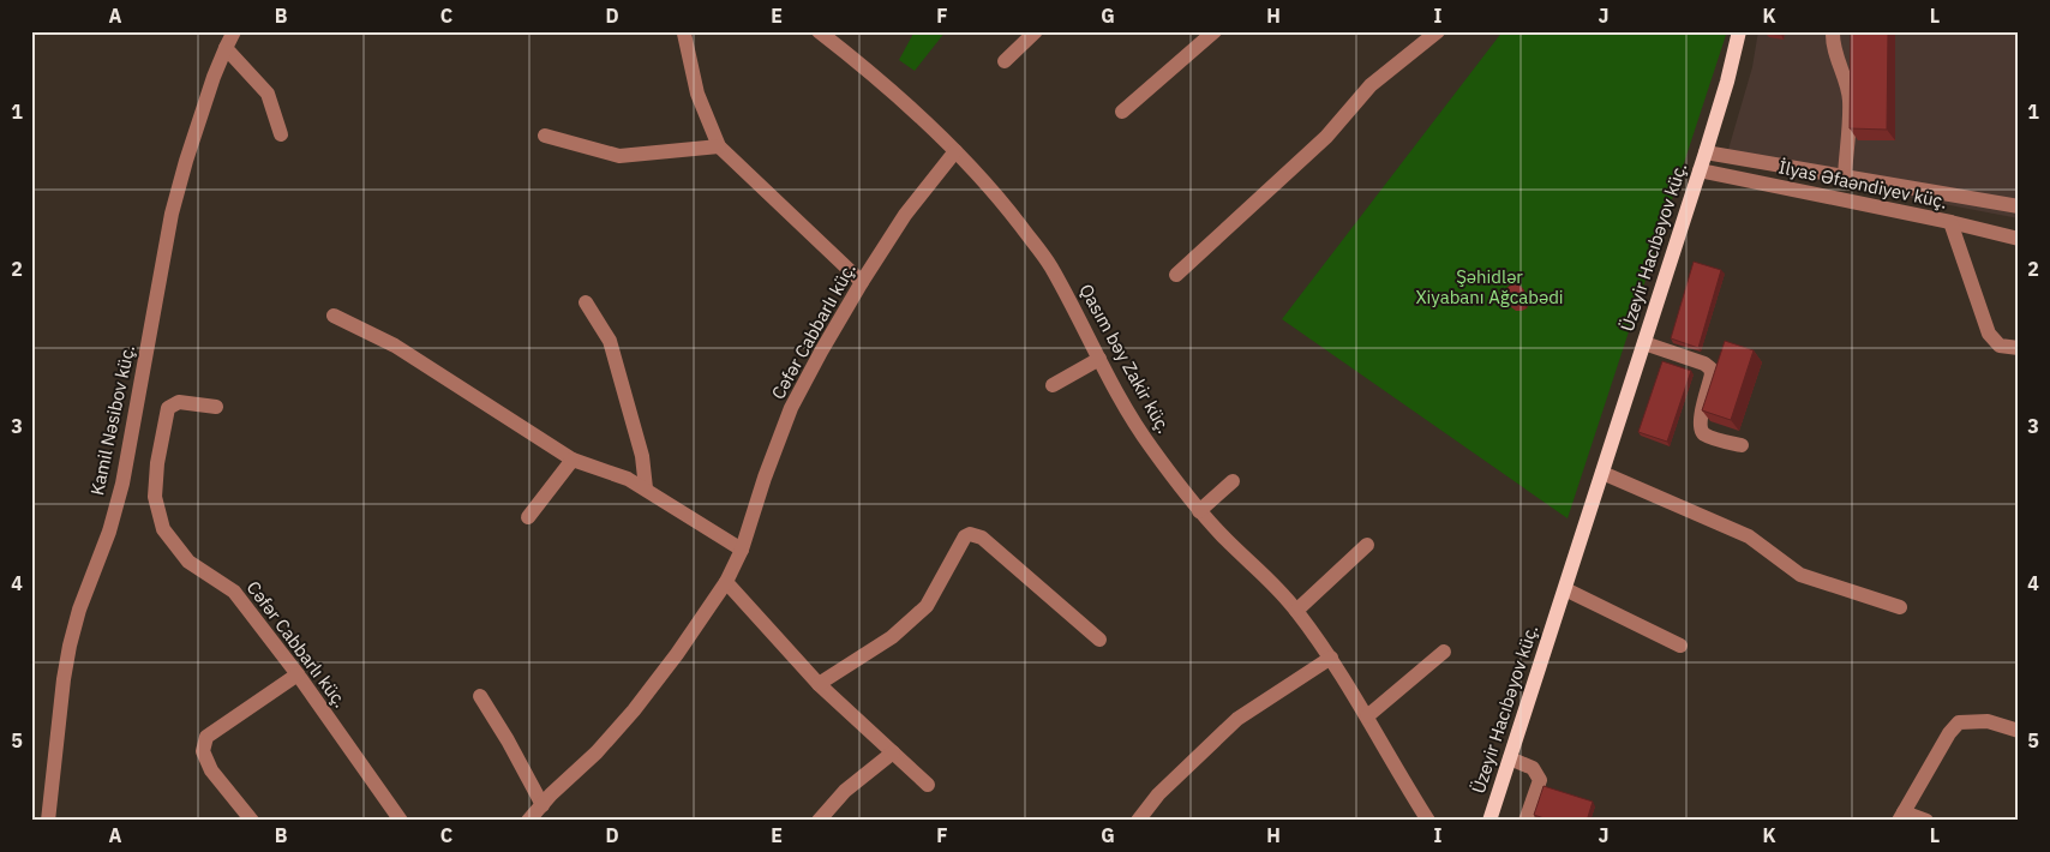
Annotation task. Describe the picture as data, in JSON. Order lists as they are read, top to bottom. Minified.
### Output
{"streets":{"main road":["Üzeyir Hacıbəyov küç."],"street":["İlyas Əfaəndiyev küç.","Cəfər Cabbarlı küç.","Qasım bəy Zakir küç.","Kamil Nəsibov küç."]},"crossings":[["İlyas Əfaəndiyev küç.","Üzeyir Hacıbəyov küç."],["Cəfər Cabbarlı küç.","Qasım bəy Zakir küç."]],"parks":["Şəhidlər Xiyabanı Ağcabədi"],"grid":{"columns":["A","B","C","D","E","F","G","H","I","J","K","L"],"rows":["1","2","3","4","5"]}}
